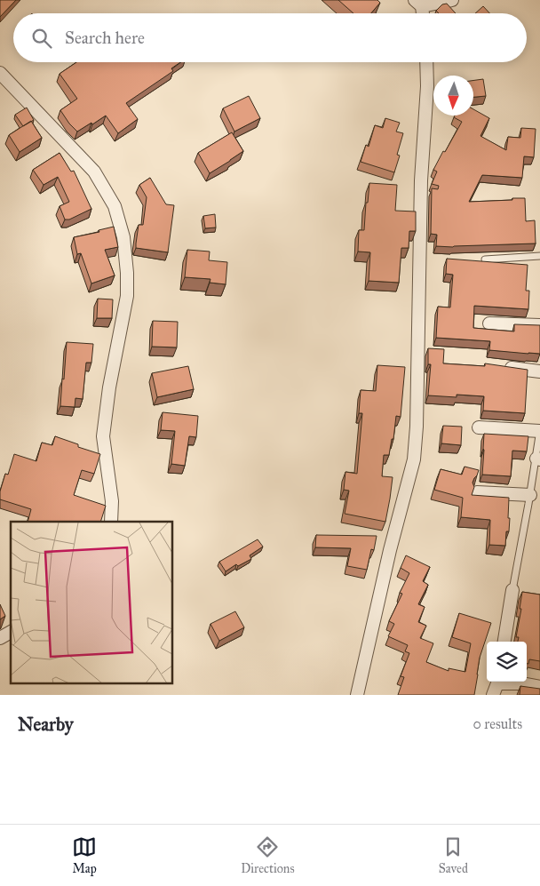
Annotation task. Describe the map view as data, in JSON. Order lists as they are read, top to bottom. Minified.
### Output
{"north":"bottom","page":{"search":"Search here","heading":["Nearby","0 results"],"nav":["Map","Directions","Saved"]}}
